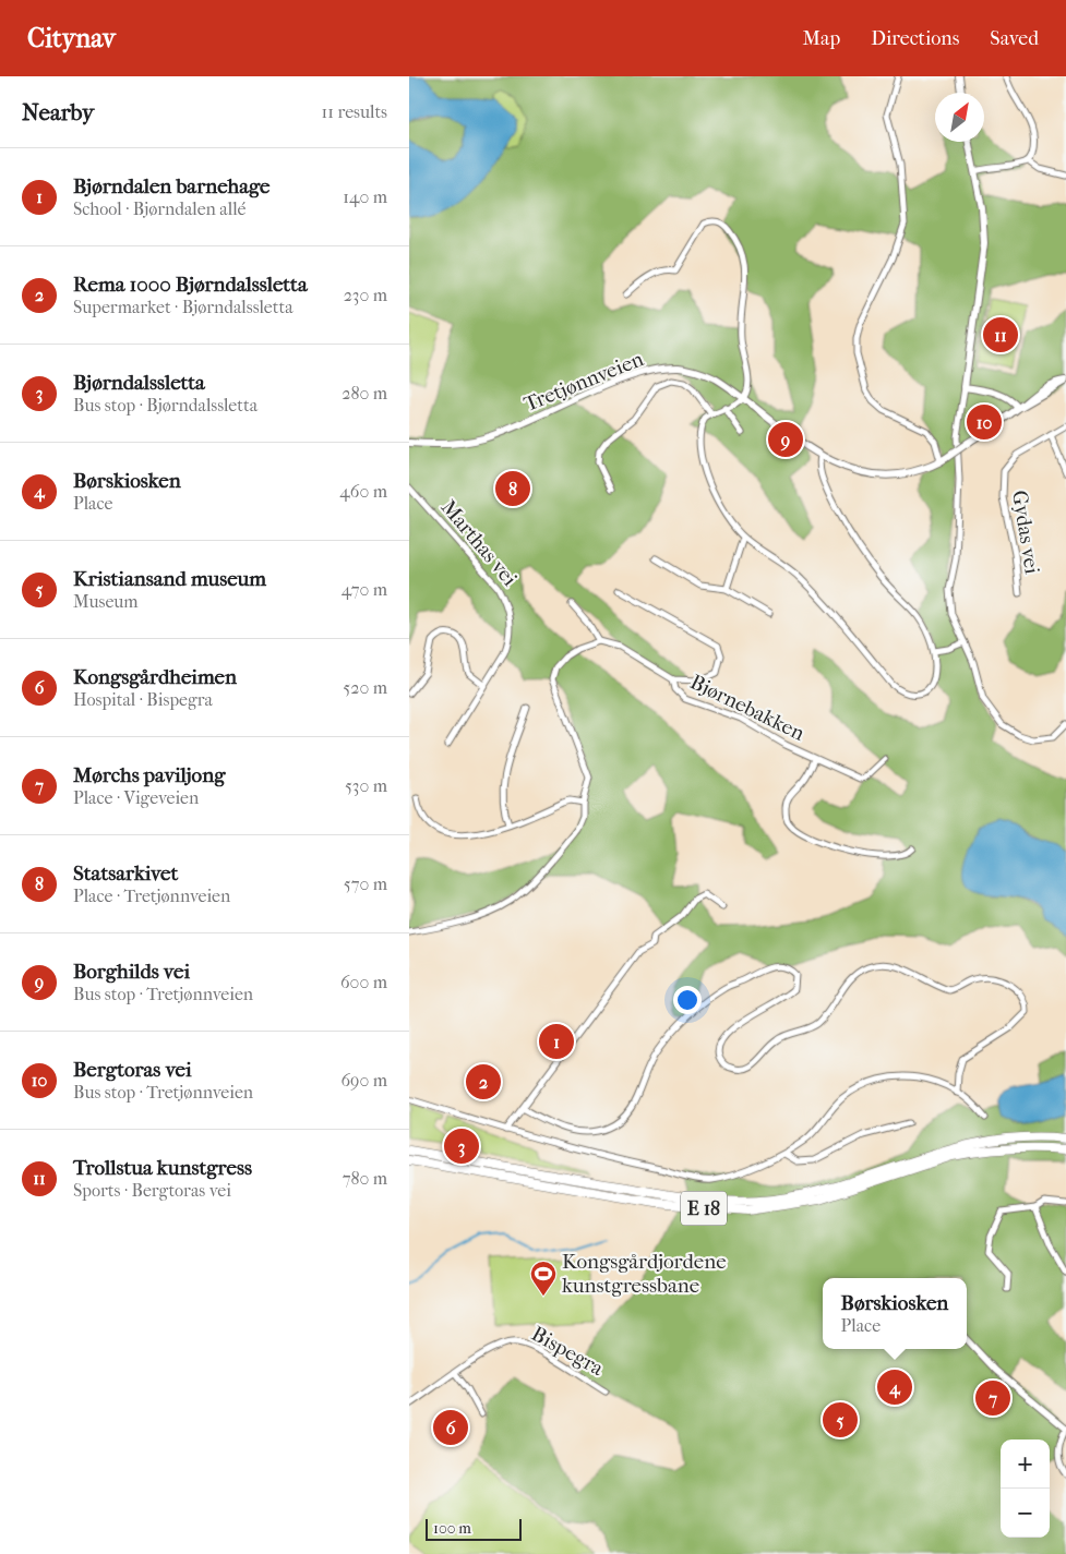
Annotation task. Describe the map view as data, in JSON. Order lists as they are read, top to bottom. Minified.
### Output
{"streets":{"highway":["E 18"],"street":["Tretjønnveien","Gydas vei","Marthas vei","Bjørnebakken","Bispegra"]},"places":{"sports":["Kongsgårdjordene kunstgressbane"]},"scale_bar":"100 m","north":"top right","page":{"header":"Citynav","nav":["Map","Directions","Saved"],"heading":["Nearby","11 results"],"list":[{"mark":"1","name":"Bjørndalen barnehage","note":"School · Bjørndalen allé","value":"140 m"},{"mark":"2","name":"Rema 1000 Bjørndalssletta","note":"Supermarket · Bjørndalssletta","value":"230 m"},{"mark":"3","name":"Bjørndalssletta","note":"Bus stop · Bjørndalssletta","value":"280 m"},{"mark":"4","name":"Børskiosken","note":"Place","value":"460 m"},{"mark":"5","name":"Kristiansand museum","note":"Museum","value":"470 m"},{"mark":"6","name":"Kongsgårdheimen","note":"Hospital · Bispegra","value":"520 m"},{"mark":"7","name":"Mørchs paviljong","note":"Place · Vigeveien","value":"530 m"},{"mark":"8","name":"Statsarkivet","note":"Place · Tretjønnveien","value":"570 m"},{"mark":"9","name":"Borghilds vei","note":"Bus stop · Tretjønnveien","value":"600 m"},{"mark":"10","name":"Bergtoras vei","note":"Bus stop · Tretjønnveien","value":"690 m"},{"mark":"11","name":"Trollstua kunstgress","note":"Sports · Bergtoras vei","value":"780 m"}],"pins":["11","10","9","8","1","2","3","4","7","5","6"],"popup":["Børskiosken","Place"],"map_buttons":["+","−"],"scale":"100 m"}}
